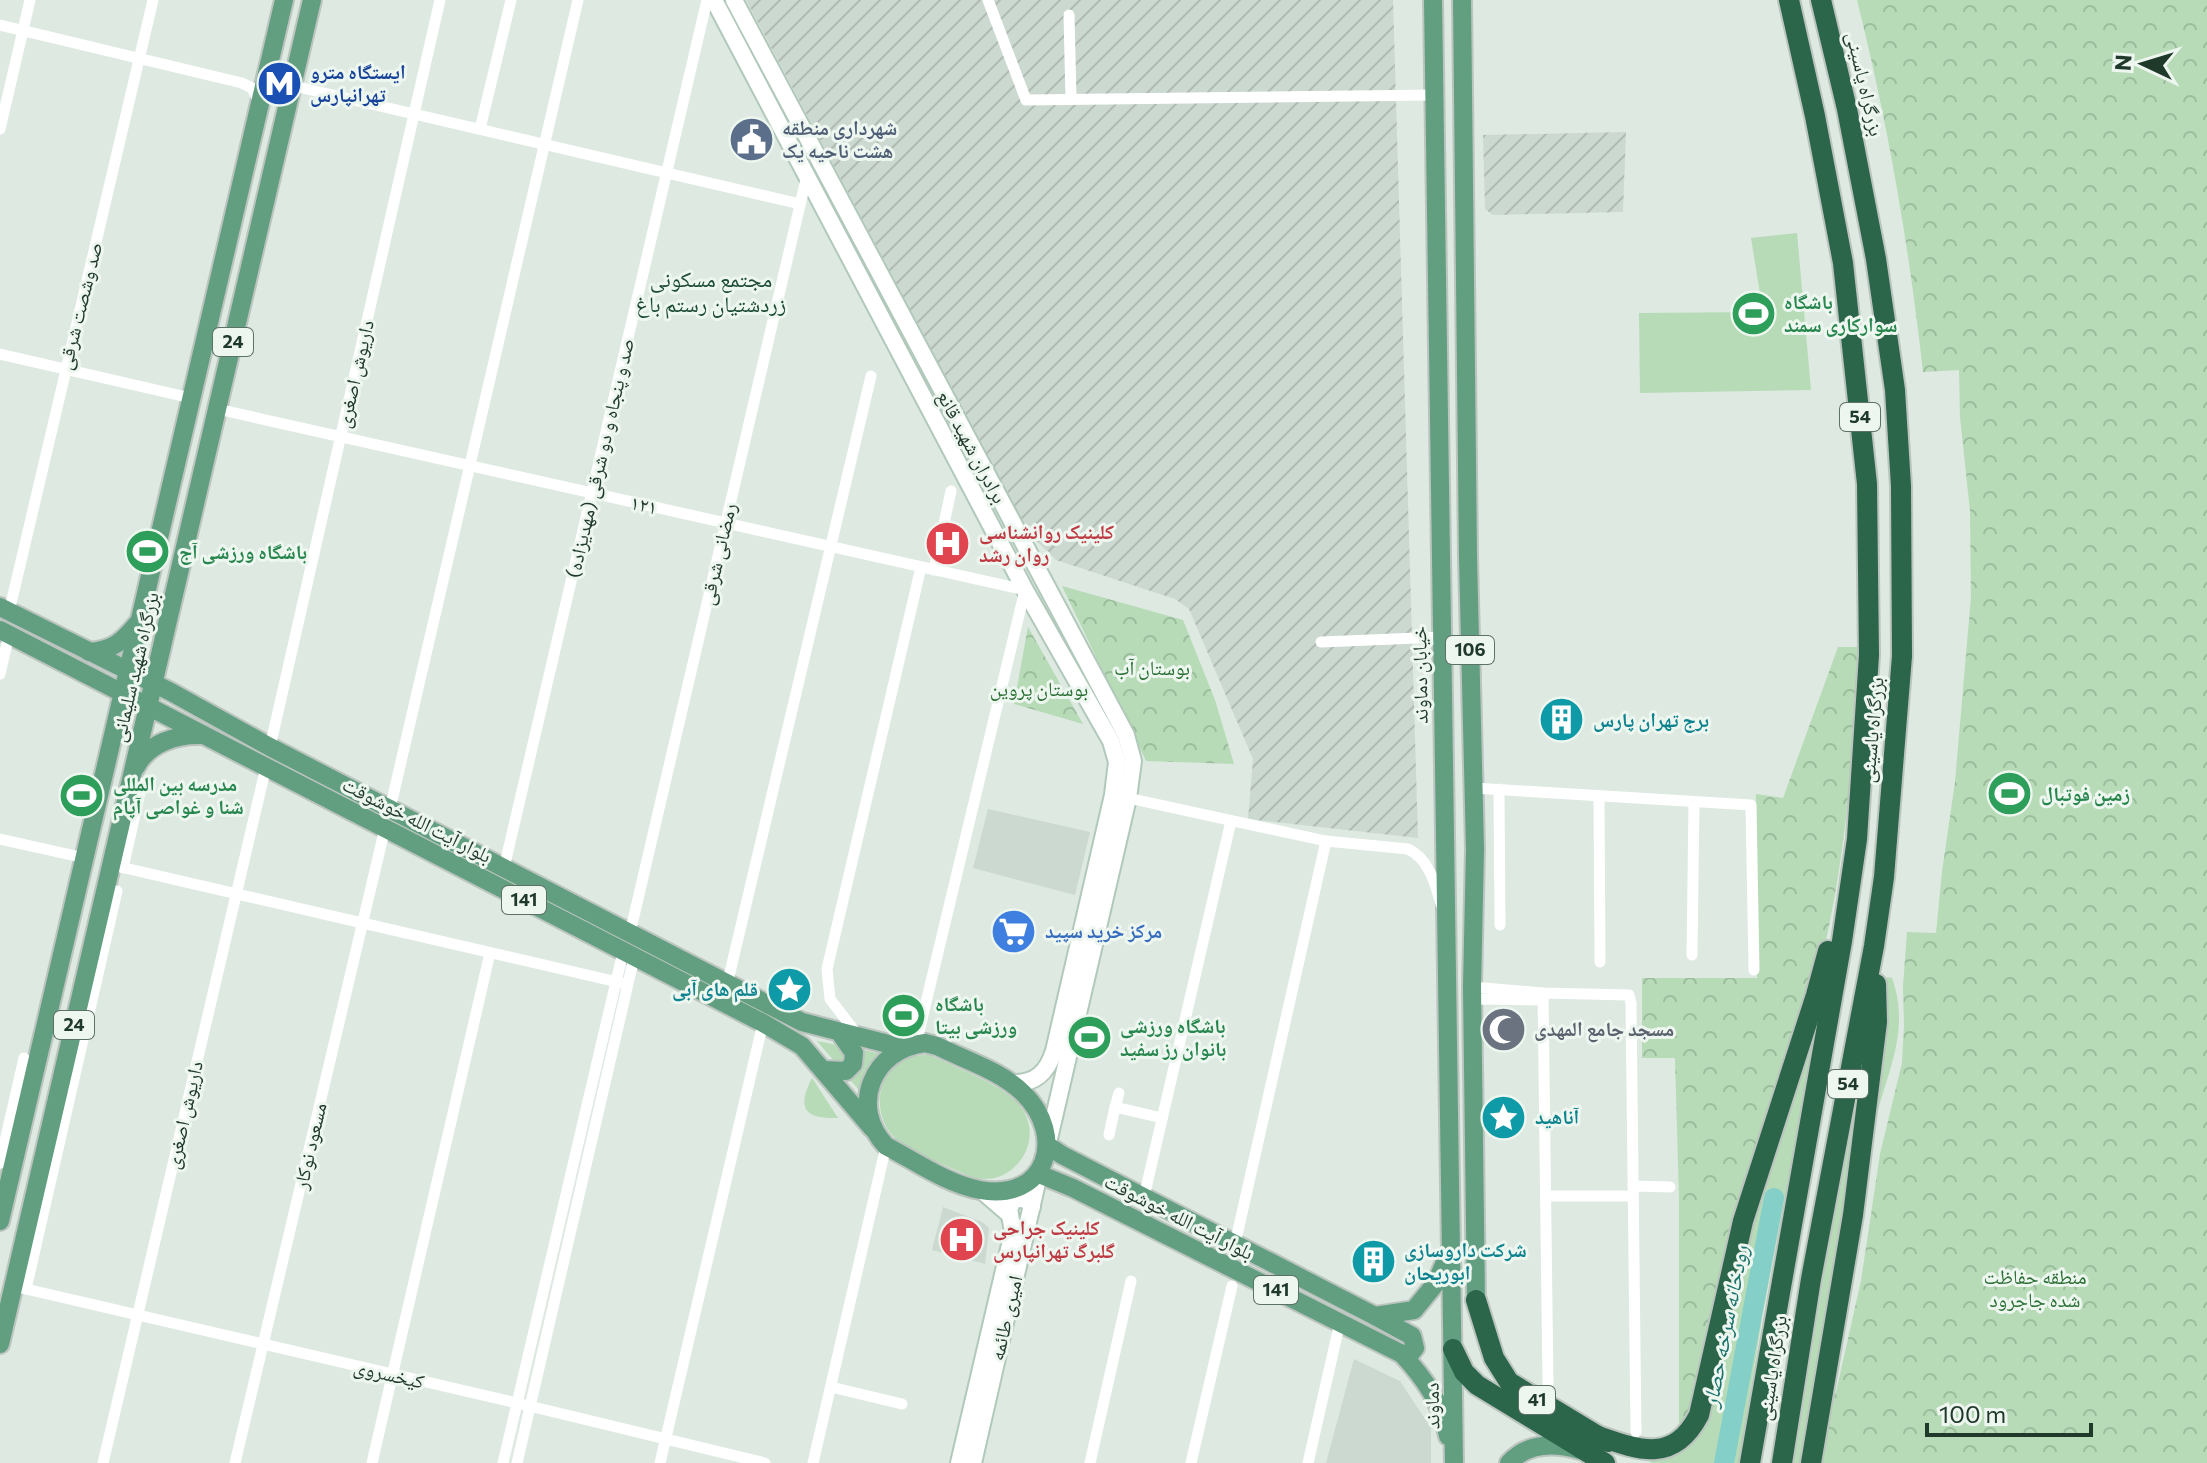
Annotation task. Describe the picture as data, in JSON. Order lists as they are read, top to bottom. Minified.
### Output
{"streets":{"highway":["بزرگراه یاسینی","54","41"],"main road":["24","برادران شهید قانع","106","بزرگراه شهید سلیمانی","خیابان دماوند","بلوار آیت الله خوشوقت","141","امیری طائمه","دماوند"],"street":["صد وشصت شرقی","داریوش اصغری","صد و پنجاه و دو شرقی (مهدیزاده)","۱۲۱","رمضانی شرقی","مسعود نوکار","کیخسروی"]},"crossings":[["صد وشصت شرقی","بلوار آیت الله خوشوقت"],["داریوش اصغری","۱۲۱"],["داریوش اصغری","بلوار آیت الله خوشوقت"],["داریوش اصغری","کیخسروی"],["برادران شهید قانع","۱۲۱"],["برادران شهید قانع","رمضانی شرقی"],["برادران شهید قانع","بلوار آیت الله خوشوقت"],["برادران شهید قانع","امیری طائمه"],["صد و پنجاه و دو شرقی (مهدیزاده)","۱۲۱"],["صد و پنجاه و دو شرقی (مهدیزاده)","بلوار آیت الله خوشوقت"],["۱۲۱","رمضانی شرقی"],["۱۲۱","بزرگراه شهید سلیمانی"],["رمضانی شرقی","بلوار آیت الله خوشوقت"],["106","41"],["بزرگراه شهید سلیمانی","بلوار آیت الله خوشوقت"],["بزرگراه شهید سلیمانی","کیخسروی"],["خیابان دماوند","41"],["خیابان دماوند","دماوند"],["بلوار آیت الله خوشوقت","مسعود نوکار"],["بلوار آیت الله خوشوقت","امیری طائمه"],["بلوار آیت الله خوشوقت","دماوند"],["مسعود نوکار","کیخسروی"],["41","دماوند"]],"districts":["مجتمع مسکونی زردشتیان رستم باغ"],"water":["رودخانه سرخه حصار"],"parks":["بوستان آب","بوستان پروین","منطقه حفاظت شده جاجرود"],"places":{"metro station":["ایستگاه مترو تهرانپارس"],"public building":["شهرداری منطقه هشت ناحیه یک"],"sports":["باشگاه سوارکاری سمند","باشگاه ورزشی آج","زمین فوتبال","مدرسه بین المللی شنا و غواصی آپام","باشگاه ورزشی بیتا","باشگاه ورزشی بانوان رز سفید"],"hospital":["کلینیک روانشناسی روان رشد","کلینیک جراحی گلبرگ تهرانپارس"],"building":["برج تهران پارس","شرکت داروسازی ابوریحان"],"supermarket":["مرکز خرید سپید"],"place":["قلم های آبی","آناهید"],"mosque":["مسجد جامع المهدی"]},"scale_bar":"100 m","north":"left"}
